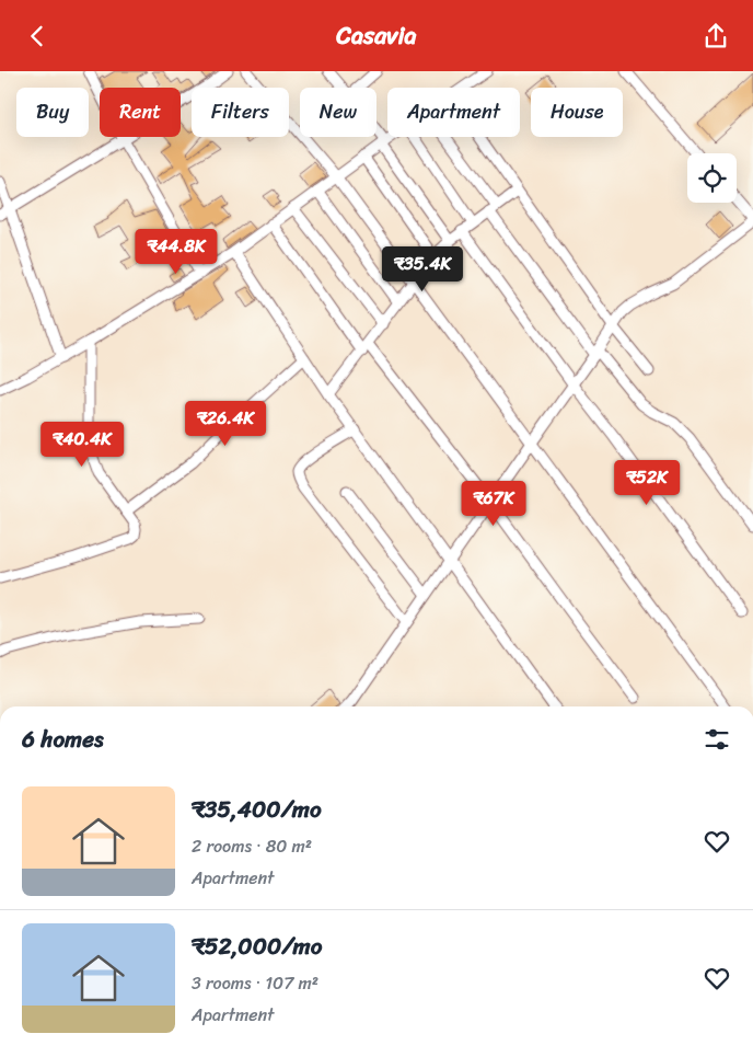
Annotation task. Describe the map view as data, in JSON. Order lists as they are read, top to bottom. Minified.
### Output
{"page":{"header":"Casavia","chip":["Buy","Rent","Filters","New","Apartment","House"],"price":["₹44.8K","₹35.4K","₹26.4K","₹40.4K","₹52K","₹67K"],"heading":"6 homes","list":[{"name":"₹35,400/mo","note":"2 rooms · 80 m² · Apartment"},{"name":"₹52,000/mo","note":"3 rooms · 107 m² · Apartment"}]}}
